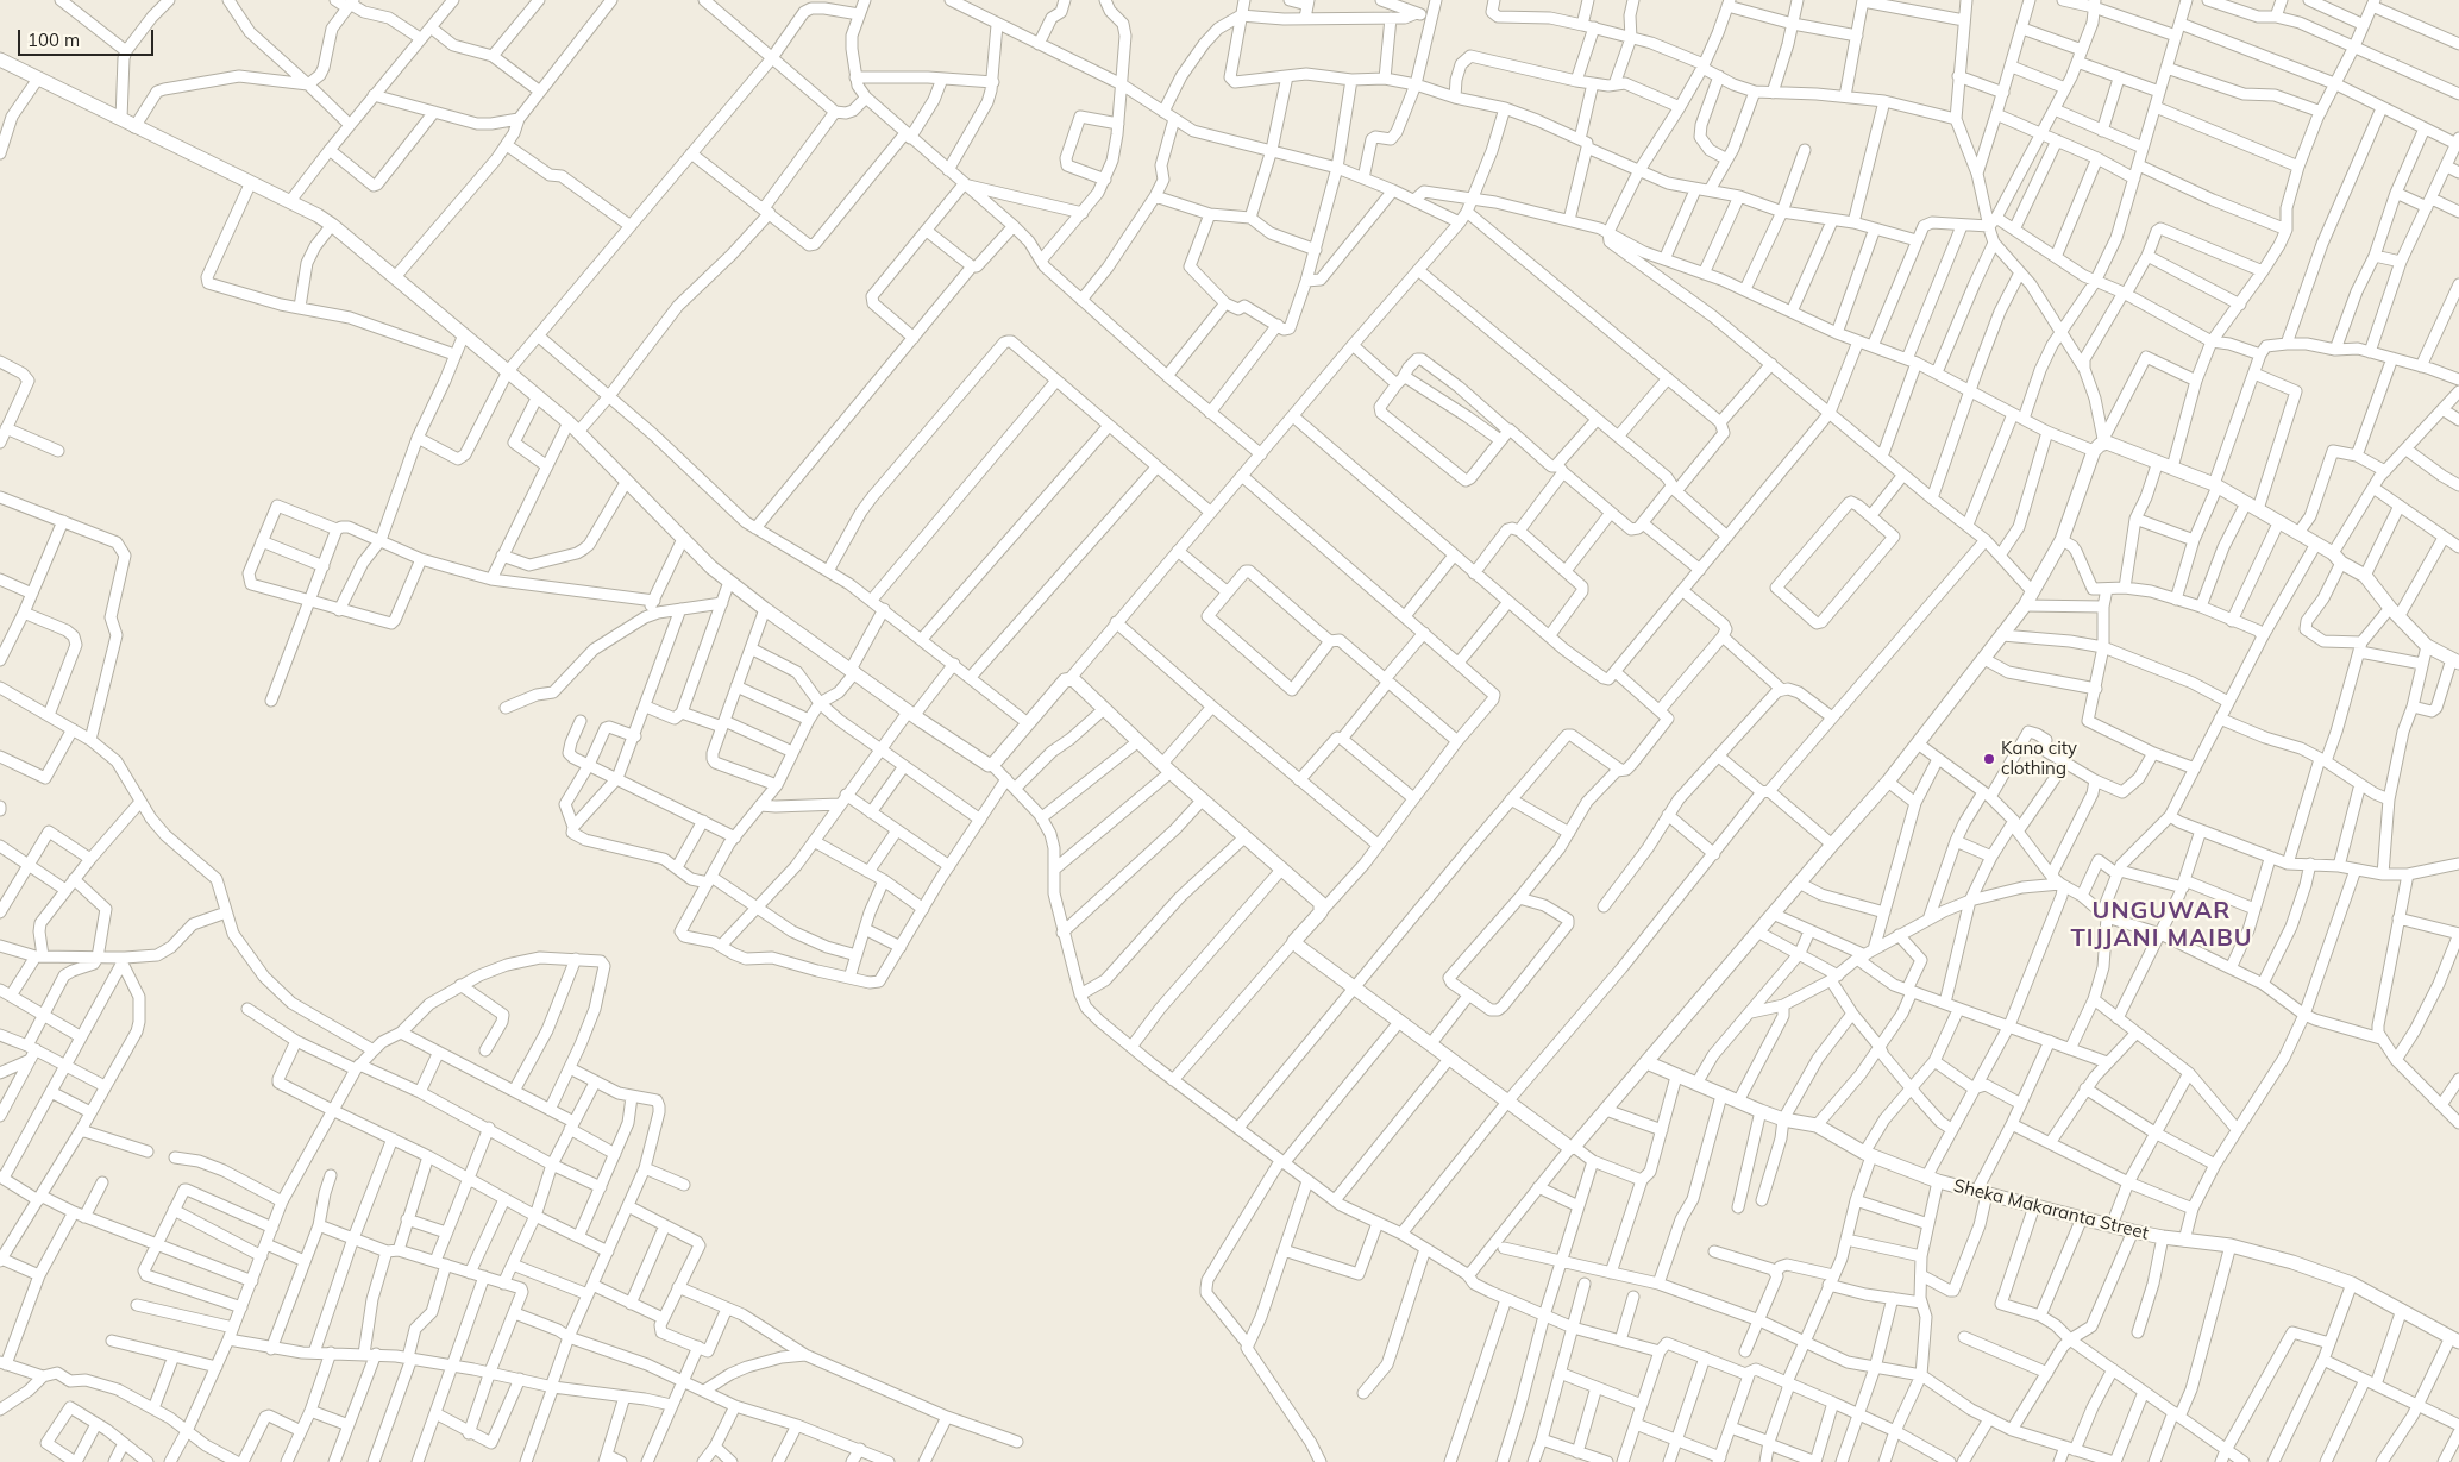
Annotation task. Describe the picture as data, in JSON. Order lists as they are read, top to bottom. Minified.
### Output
{"streets":{"street":["Sheka Makaranta Street"]},"districts":["UNGUWAR TIJJANI MAIBU"],"places":["Kano city clothing"],"scale_bar":"100 m"}
